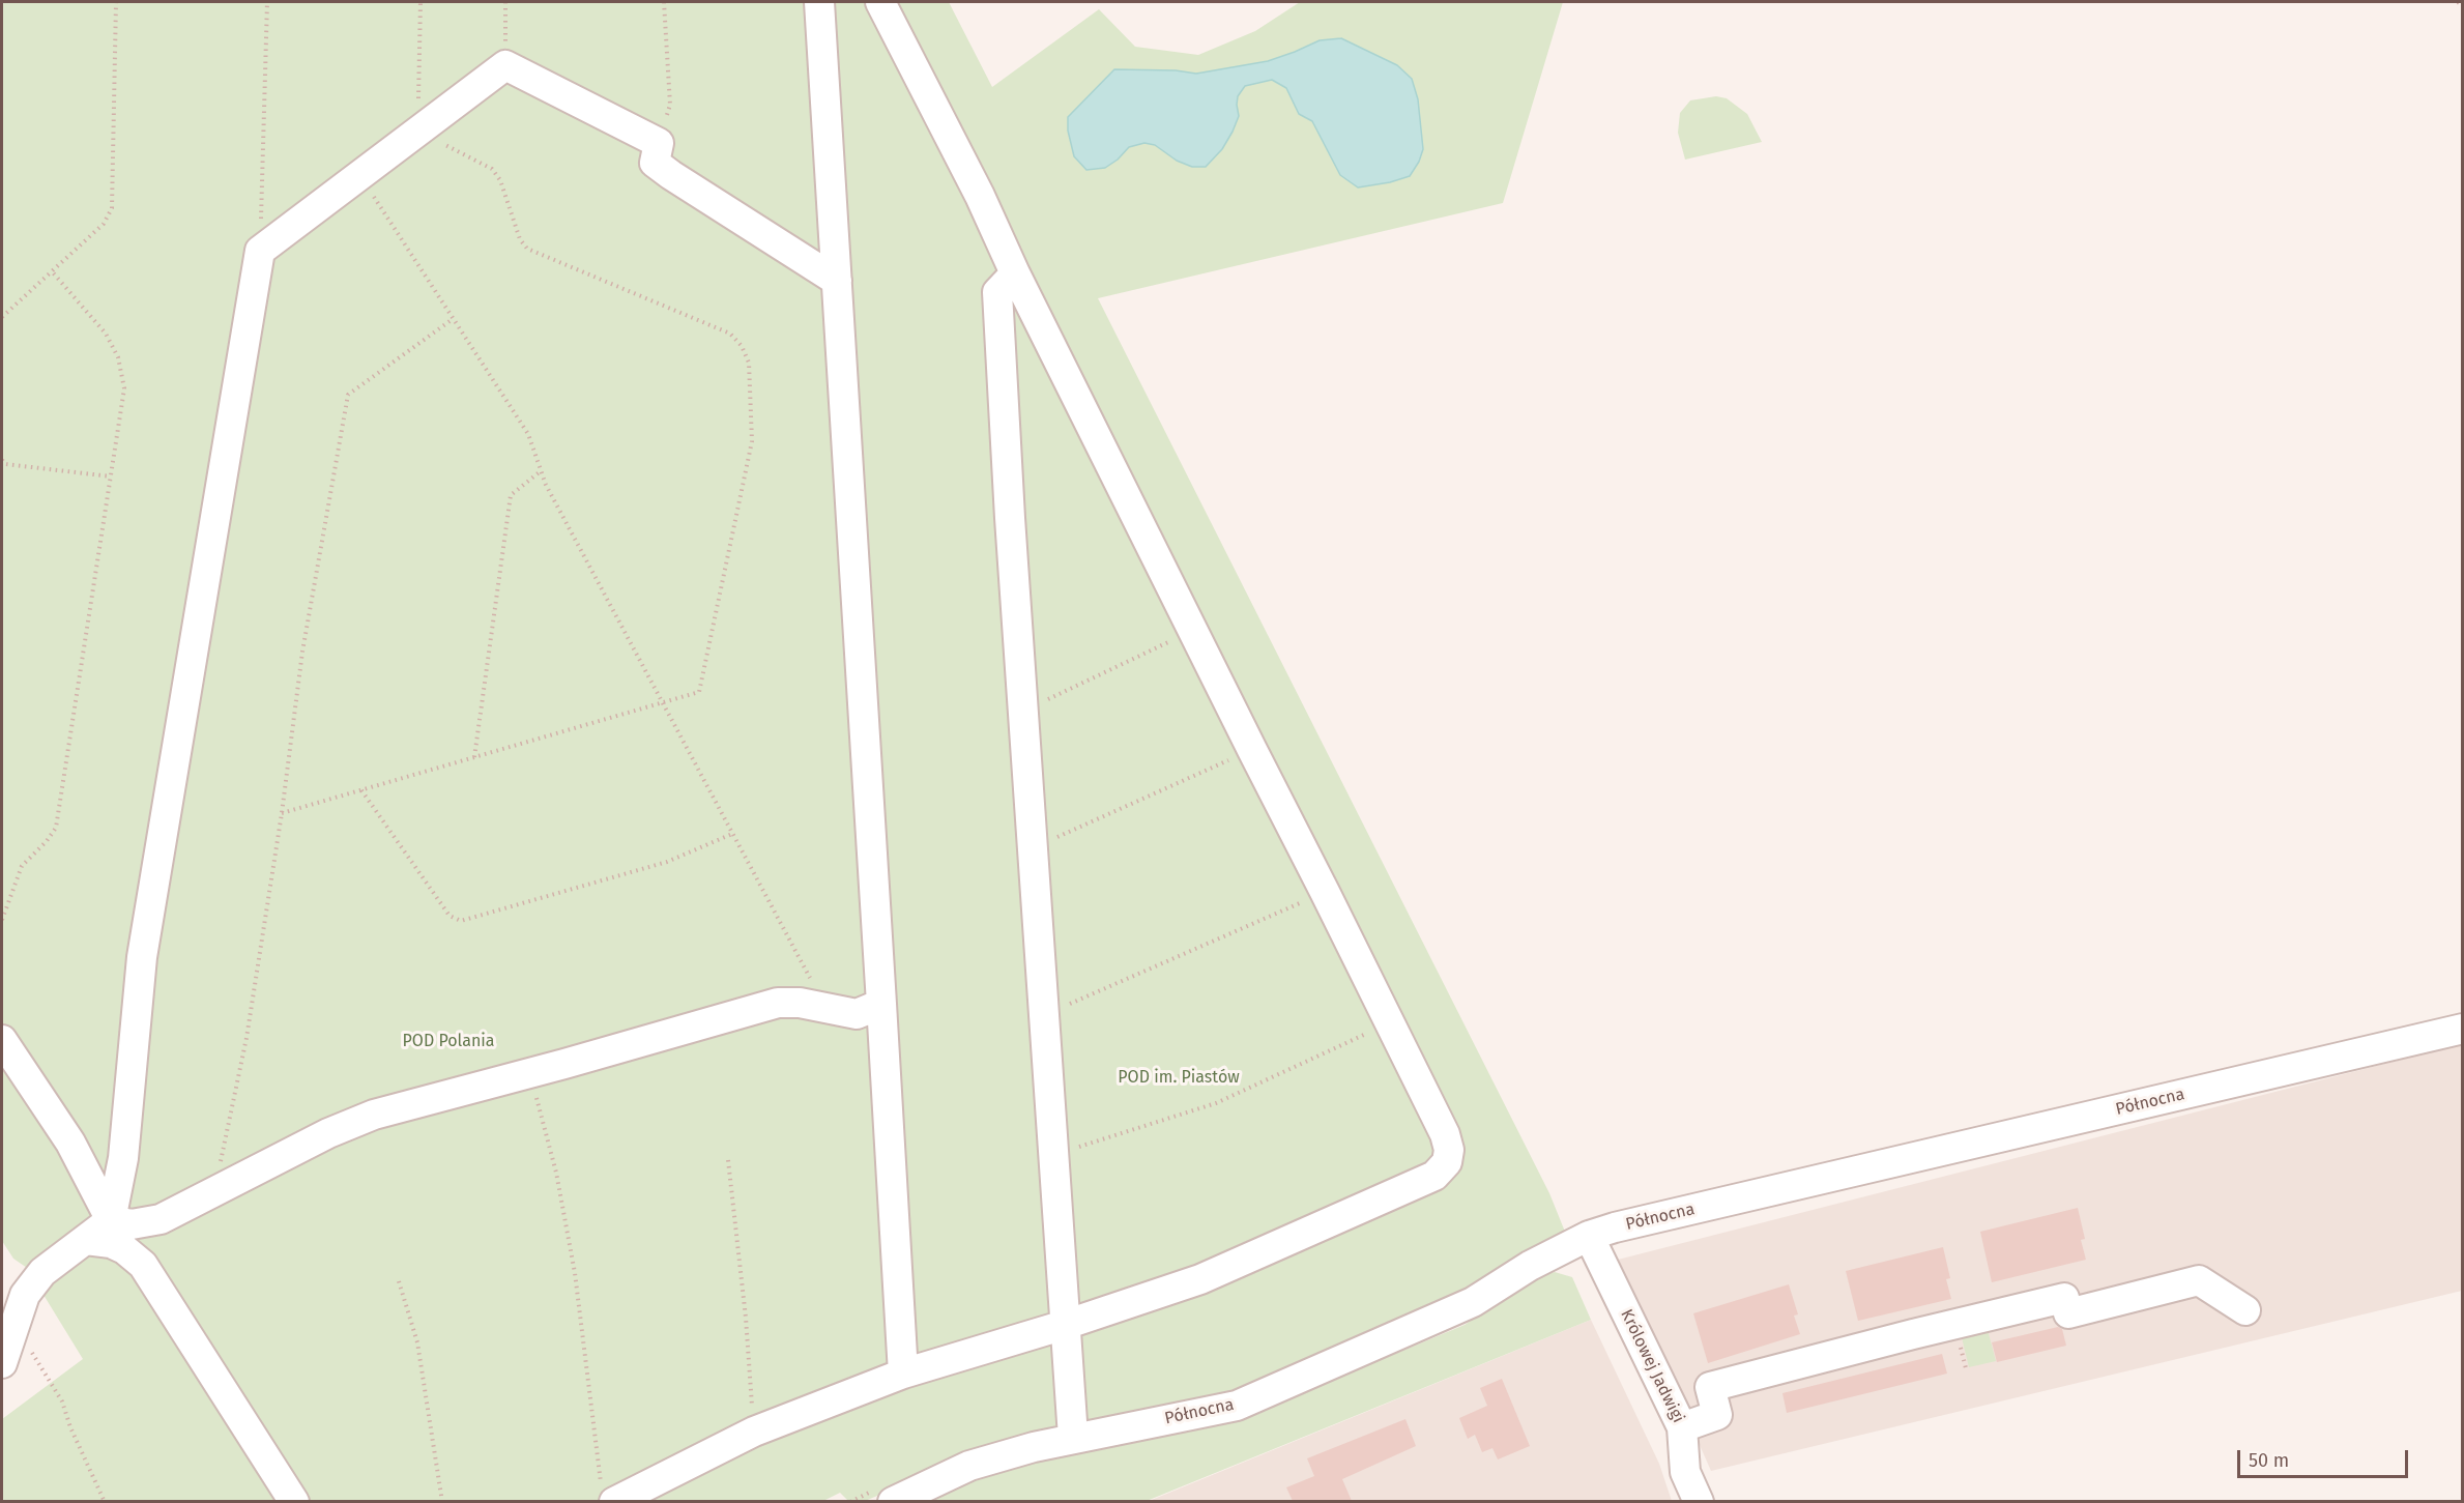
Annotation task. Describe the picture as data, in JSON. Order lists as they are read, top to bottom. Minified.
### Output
{"streets":{"street":["Północna","Królowej Jadwigi"]},"crossings":[["Północna","Królowej Jadwigi"]],"parks":["POD Polania","POD im. Piastów"],"scale_bar":"50 m"}
